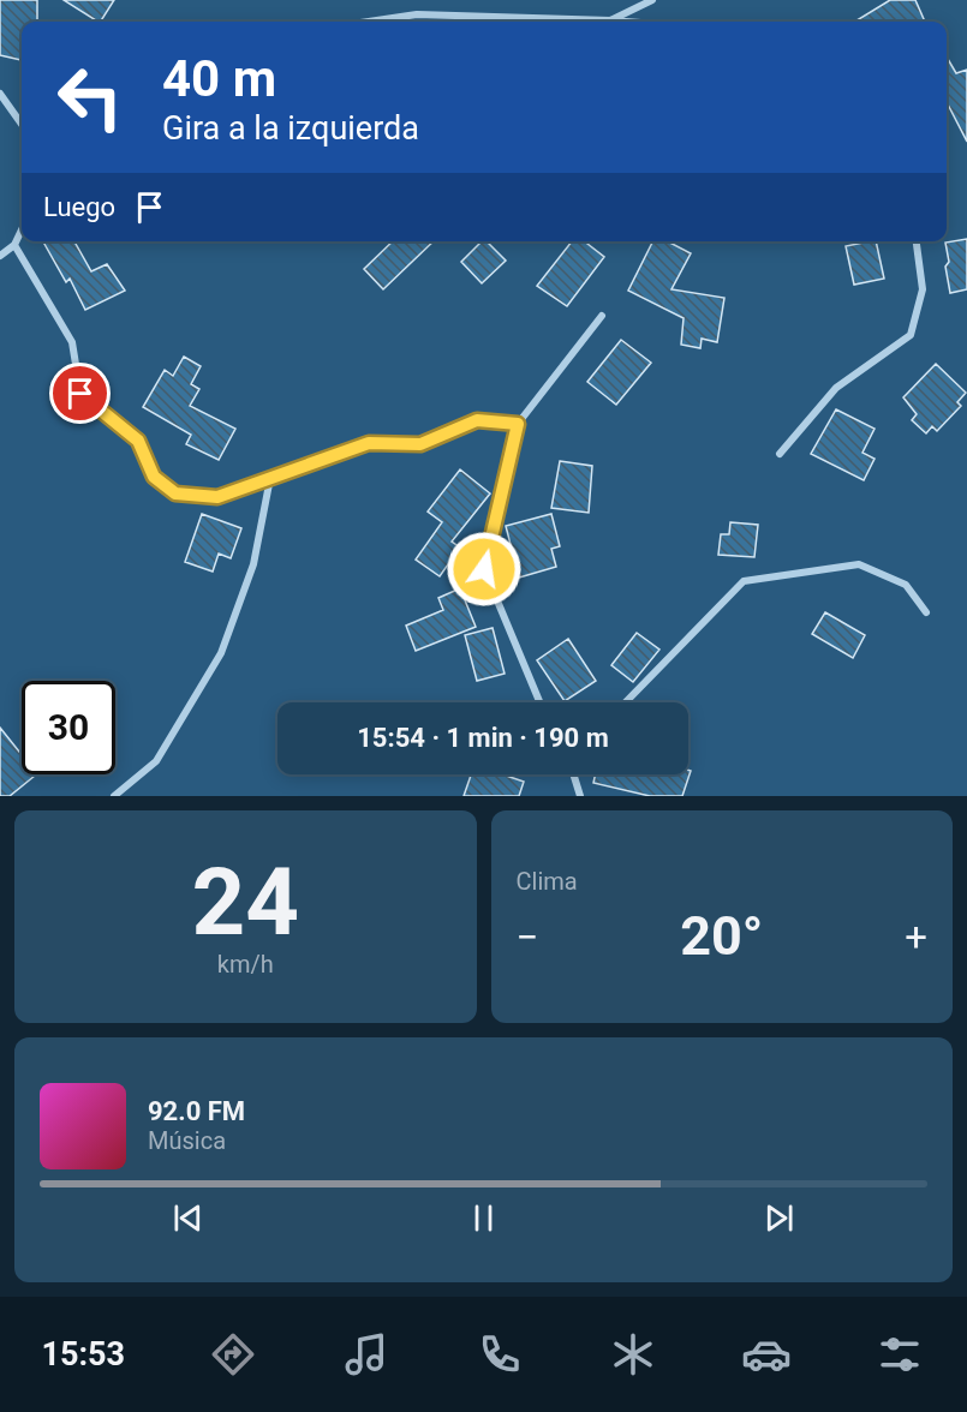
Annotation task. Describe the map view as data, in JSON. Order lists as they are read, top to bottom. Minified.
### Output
{"page":{"turn":["40 m","Gira a la izquierda"],"then":"Luego","limit":"30","trip":"15:54 · 1 min · 190 m","tile":[["24","km/h"],"Clima"],"heat":["−","20°","+"],"song":["92.0 FM","Música"],"tabs":"15:53"}}
